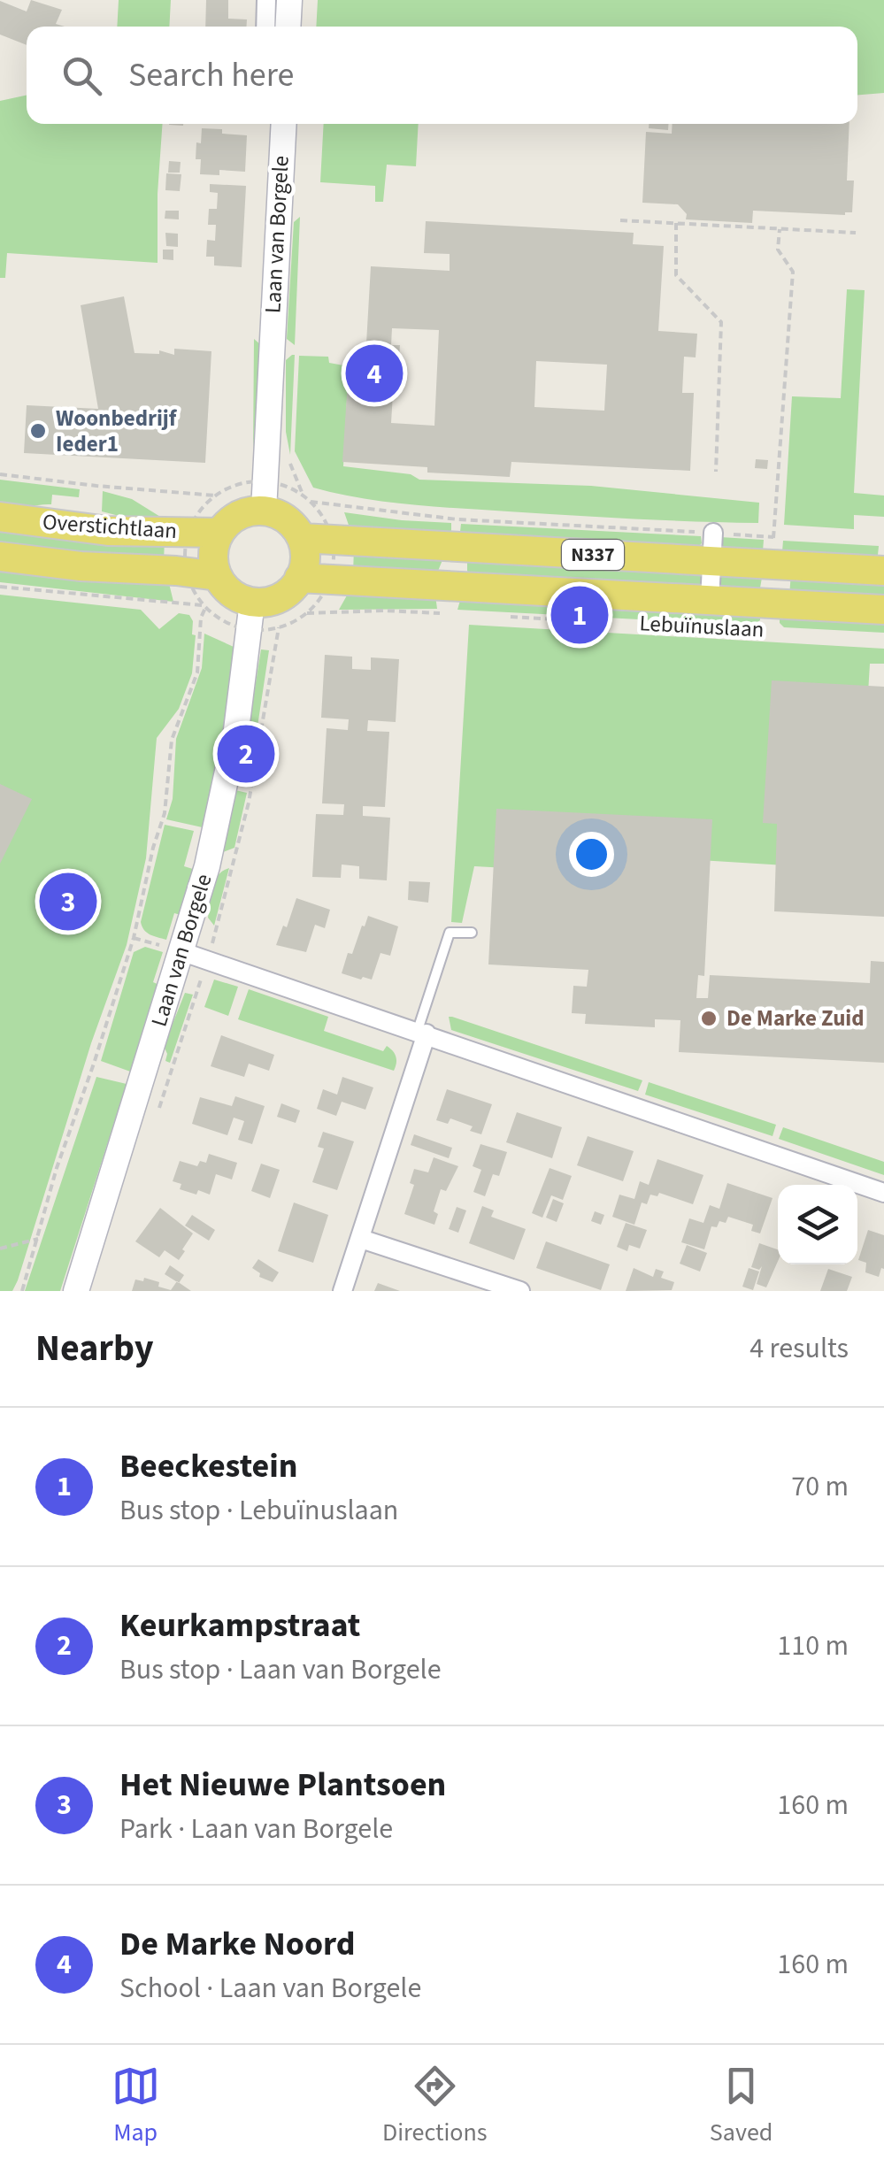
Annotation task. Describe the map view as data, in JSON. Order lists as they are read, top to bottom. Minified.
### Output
{"streets":{"main road":["Overstichtlaan","N337","Lebuïnuslaan"],"street":["Laan van Borgele"]},"crossings":[["Laan van Borgele","Overstichtlaan"],["Laan van Borgele","Lebuïnuslaan"],["Overstichtlaan","Lebuïnuslaan"]],"places":["Woonbedrijf Ieder1","De Marke Zuid"],"page":{"search":"Search here","pins":["4","1","2","3"],"heading":["Nearby","4 results"],"list":[{"mark":"1","name":"Beeckestein","note":"Bus stop · Lebuïnuslaan","value":"70 m"},{"mark":"2","name":"Keurkampstraat","note":"Bus stop · Laan van Borgele","value":"110 m"},{"mark":"3","name":"Het Nieuwe Plantsoen","note":"Park · Laan van Borgele","value":"160 m"},{"mark":"4","name":"De Marke Noord","note":"School · Laan van Borgele","value":"160 m"}],"nav":["Map","Directions","Saved"]}}
